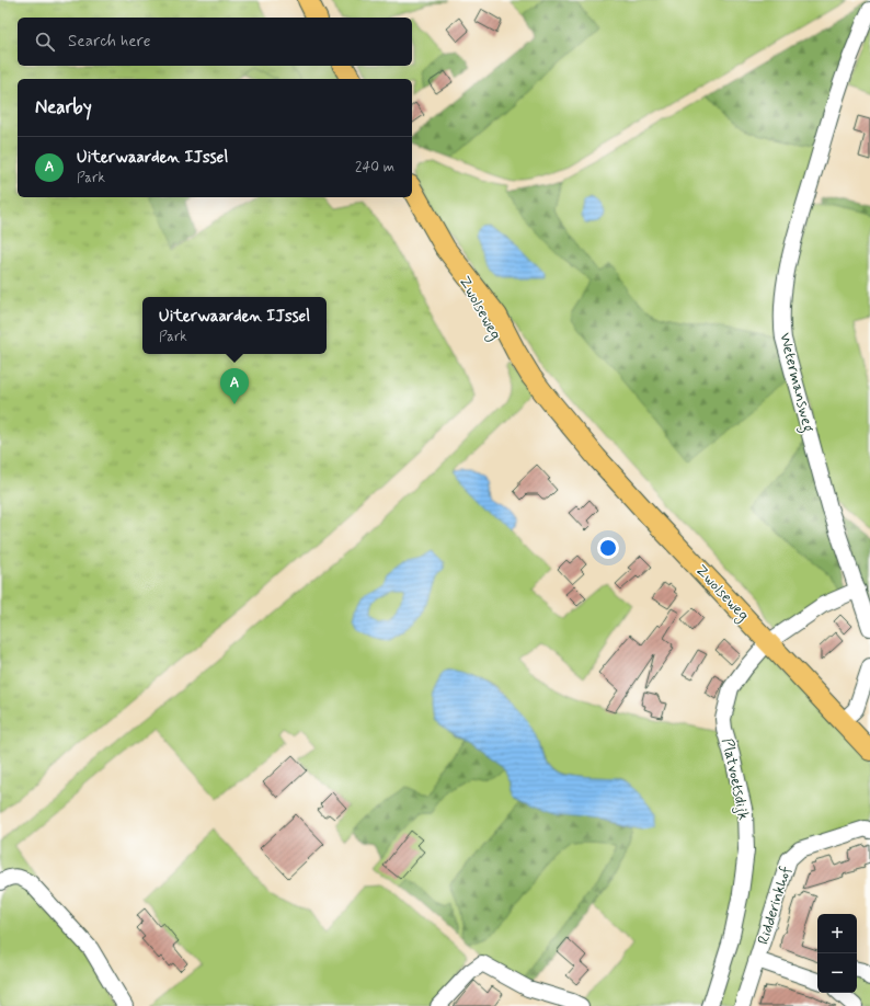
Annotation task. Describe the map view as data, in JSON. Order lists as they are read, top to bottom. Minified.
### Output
{"streets":{"main road":["Zwolseweg"],"street":["Wetermansweg","Platvoetsdijk","Ridderinkhof"]},"crossings":[["Zwolseweg","Platvoetsdijk"],["Wetermansweg","Platvoetsdijk"]],"page":{"search":"Search here","heading":"Nearby","list":[{"mark":"A","name":"Uiterwaarden IJssel","note":"Park","value":"240 m"}],"popup":["Uiterwaarden IJssel","Park"],"pins":"A","map_buttons":["+","−"]}}
